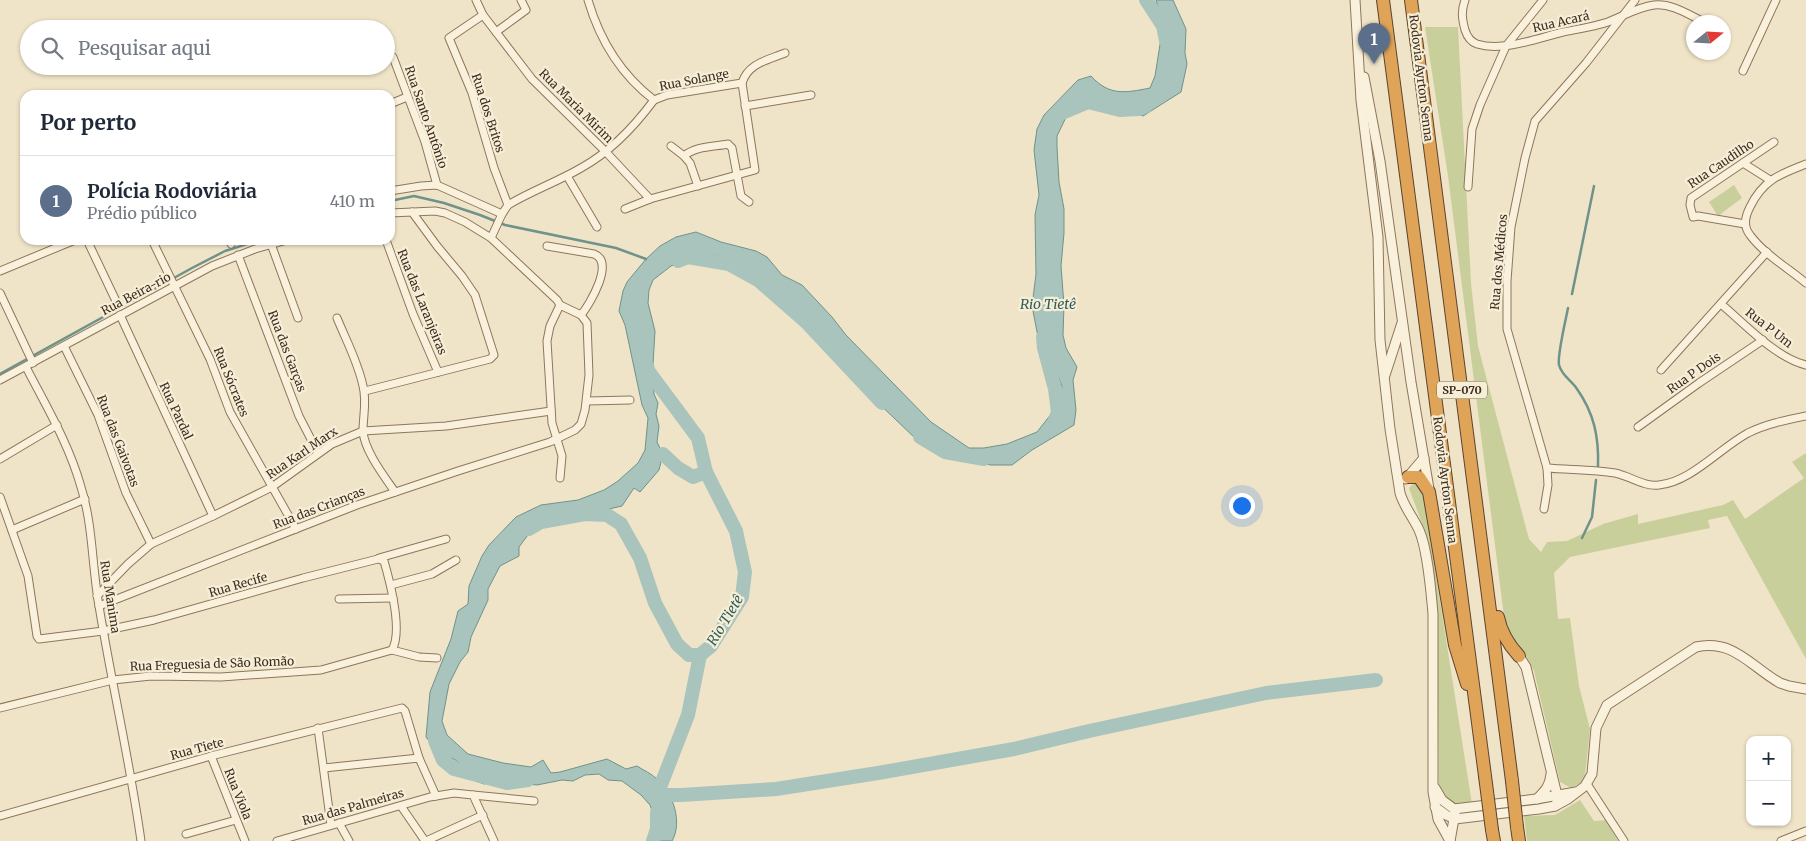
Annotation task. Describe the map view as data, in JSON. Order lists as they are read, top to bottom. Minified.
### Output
{"streets":{"highway":["Rodovia Ayrton Senna","SP-070"],"street":["Rua Acará","Rua Solange","Rua Maria Mirim","Rua dos Britos","Rua Santo Antônio","Rua Caudilho","Rua dos Médicos","Rua Beira-rio","Rua das Laranjeiras","Rua P Um","Rua das Garças","Rua P Dois","Rua Sócrates","Rua Pardal","Rua das Gaivotas","Rua Karl Marx","Rua das Crianças","Rua Recife","Rua Manima","Rua Freguesia de São Romão","Rua Tiete","Rua Viola","Rua das Palmeiras"]},"crossings":[["Rua Acará","Rua dos Médicos"],["Rua Maria Mirim","Rua dos Britos"],["Rua Beira-rio","Rua das Garças"],["Rua Beira-rio","Rua Sócrates"],["Rua Beira-rio","Rua Pardal"],["Rua Beira-rio","Rua das Gaivotas"],["Rua Beira-rio","Rua Manima"],["Rua P Um","Rua P Dois"],["Rua das Garças","Rua Karl Marx"],["Rua Sócrates","Rua Karl Marx"],["Rua Sócrates","Rua das Crianças"],["Rua Pardal","Rua Karl Marx"],["Rua das Gaivotas","Rua Karl Marx"],["Rua Karl Marx","Rua Manima"],["Rua das Crianças","Rua Manima"],["Rua Recife","Rua Manima"],["Rua Manima","Rua Freguesia de São Romão"],["Rua Manima","Rua Tiete"],["Rua Tiete","Rua Viola"]],"water":["Rio Tietê"],"north":"right","page":{"search":"Pesquisar aqui","pins":"1","heading":"Por perto","list":[{"mark":"1","name":"Polícia Rodoviária","note":"Prédio público","value":"410 m"}],"map_buttons":["+","−"]}}
